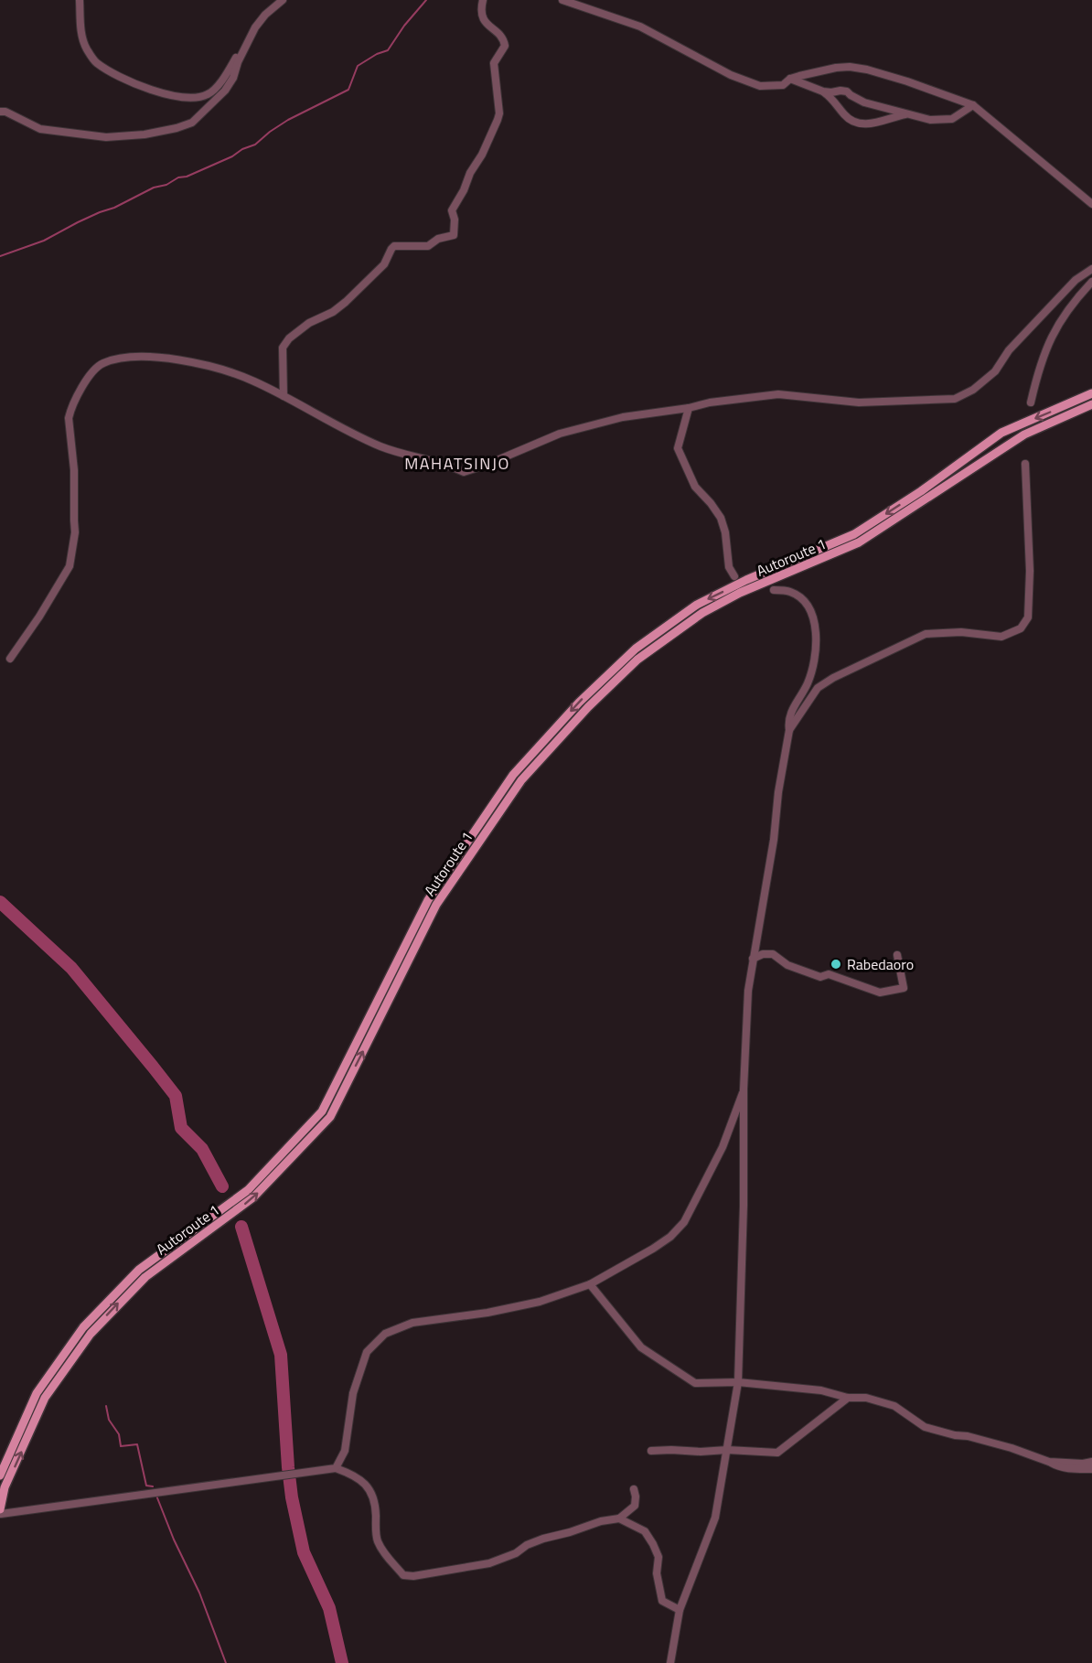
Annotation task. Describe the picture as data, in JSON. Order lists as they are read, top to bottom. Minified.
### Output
{"streets":{"main road":["Autoroute 1"]},"districts":["MAHATSINJO"],"places":["Rabedaoro"]}
